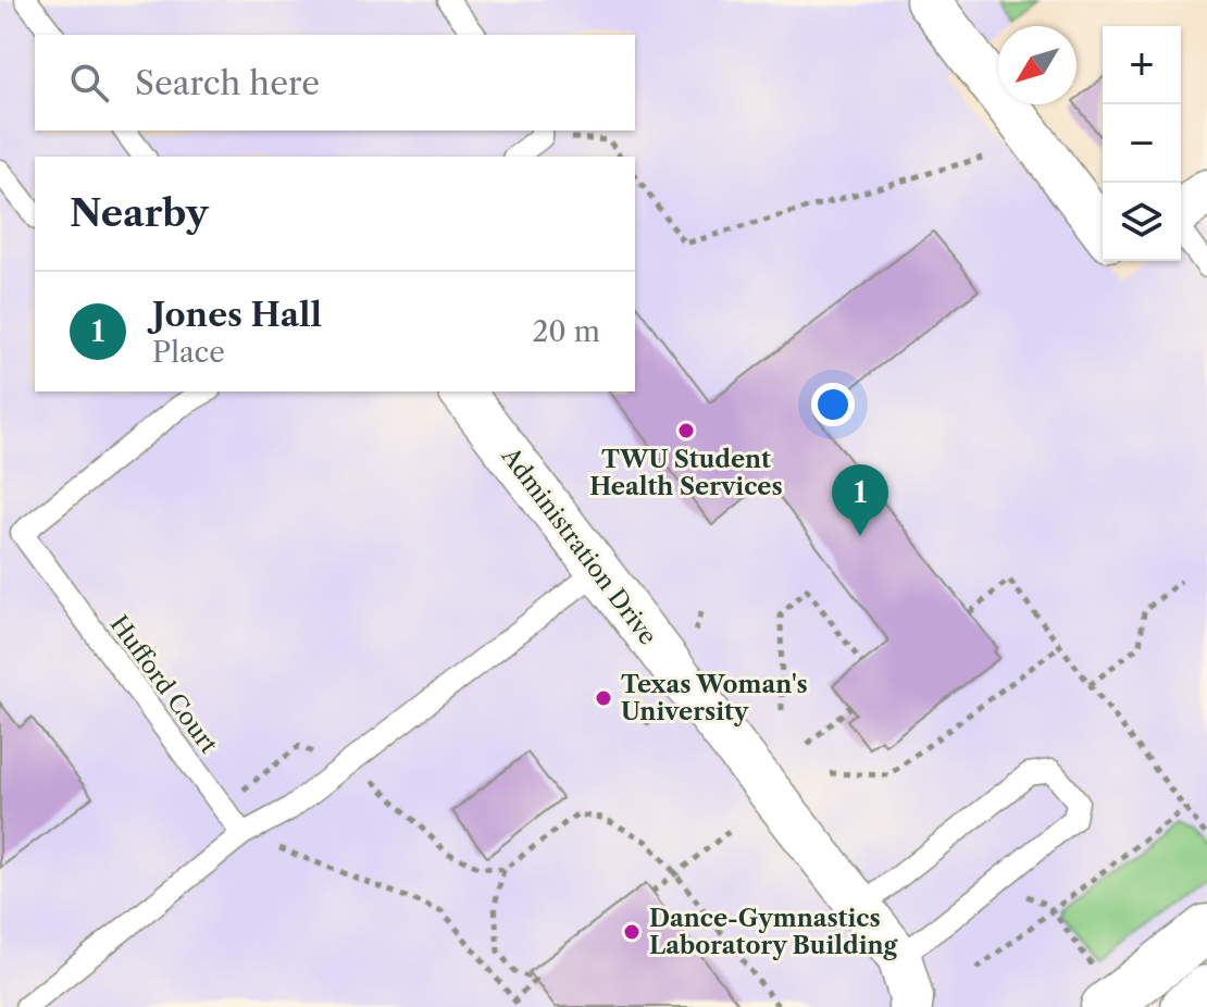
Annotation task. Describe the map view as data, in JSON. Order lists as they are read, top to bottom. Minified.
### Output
{"streets":{"street":["Administration Drive"],"lane":["Hufford Court"]},"places":["TWU Student Health Services","Texas Woman's University","Dance-Gymnastics Laboratory Building"],"north":"bottom left","page":{"map_buttons":["+","−"],"search":"Search here","heading":"Nearby","list":[{"mark":"1","name":"Jones Hall","note":"Place","value":"20 m"}],"pins":"1"}}
